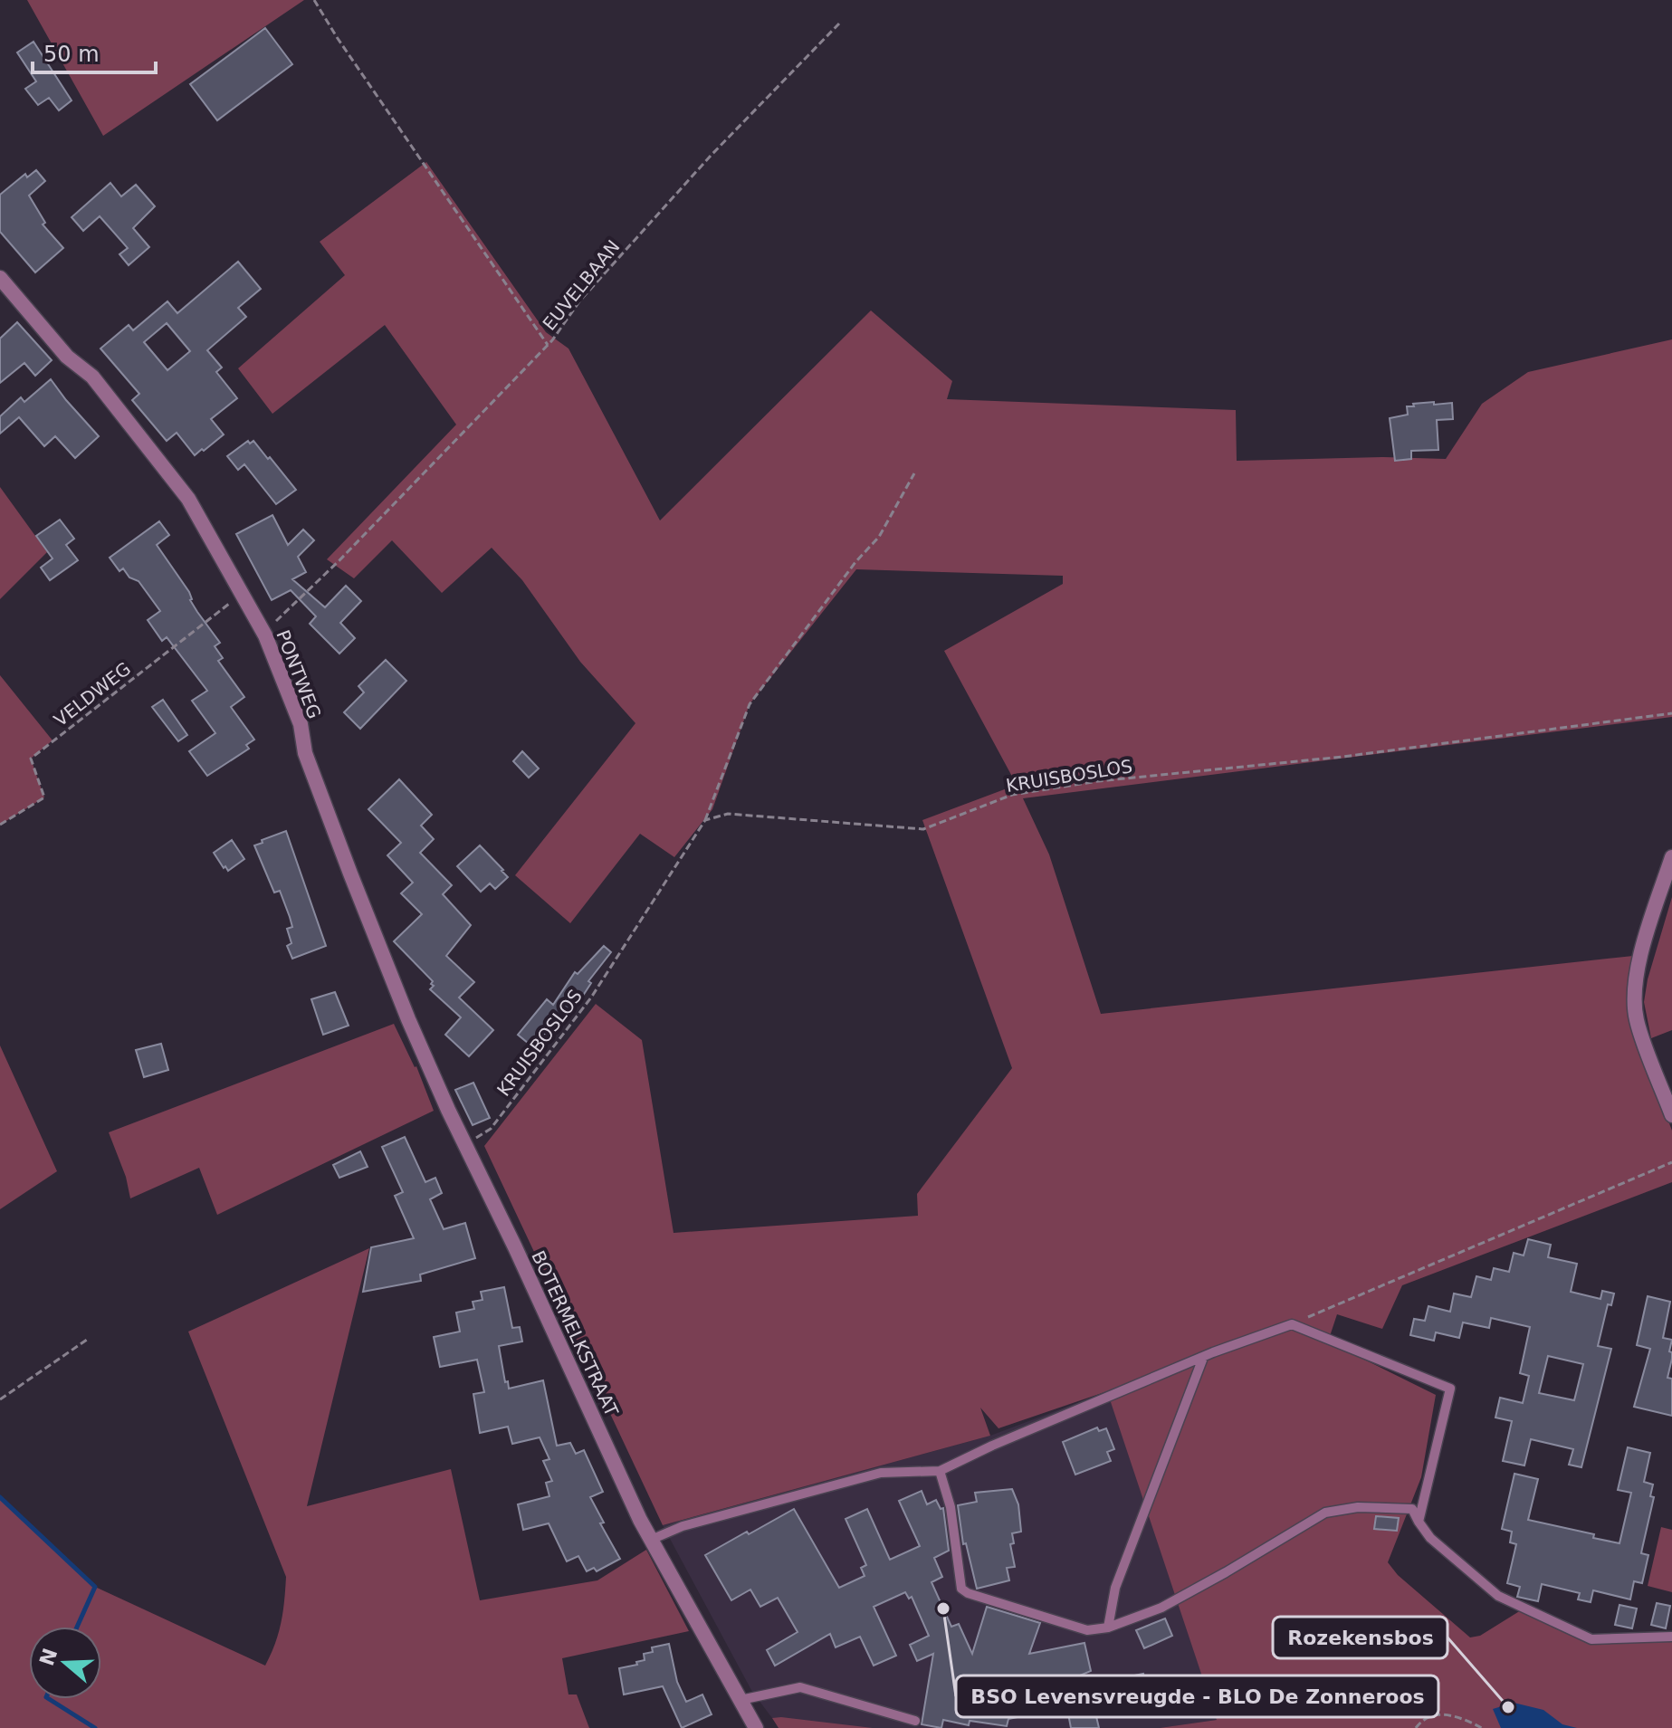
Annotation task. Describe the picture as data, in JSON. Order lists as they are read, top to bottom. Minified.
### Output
{"streets":{"street":["PONTWEG","BOTERMELKSTRAAT"],"path":["EUVELBAAN","VELDWEG","KRUISBOSLOS"]},"crossings":[["EUVELBAAN","PONTWEG"],["PONTWEG","VELDWEG"],["PONTWEG","KRUISBOSLOS"],["PONTWEG","BOTERMELKSTRAAT"],["KRUISBOSLOS","BOTERMELKSTRAAT"]],"places":["BSO Levensvreugde - BLO De Zonneroos","Rozekensbos"],"scale_bar":"50 m","north":"left"}
